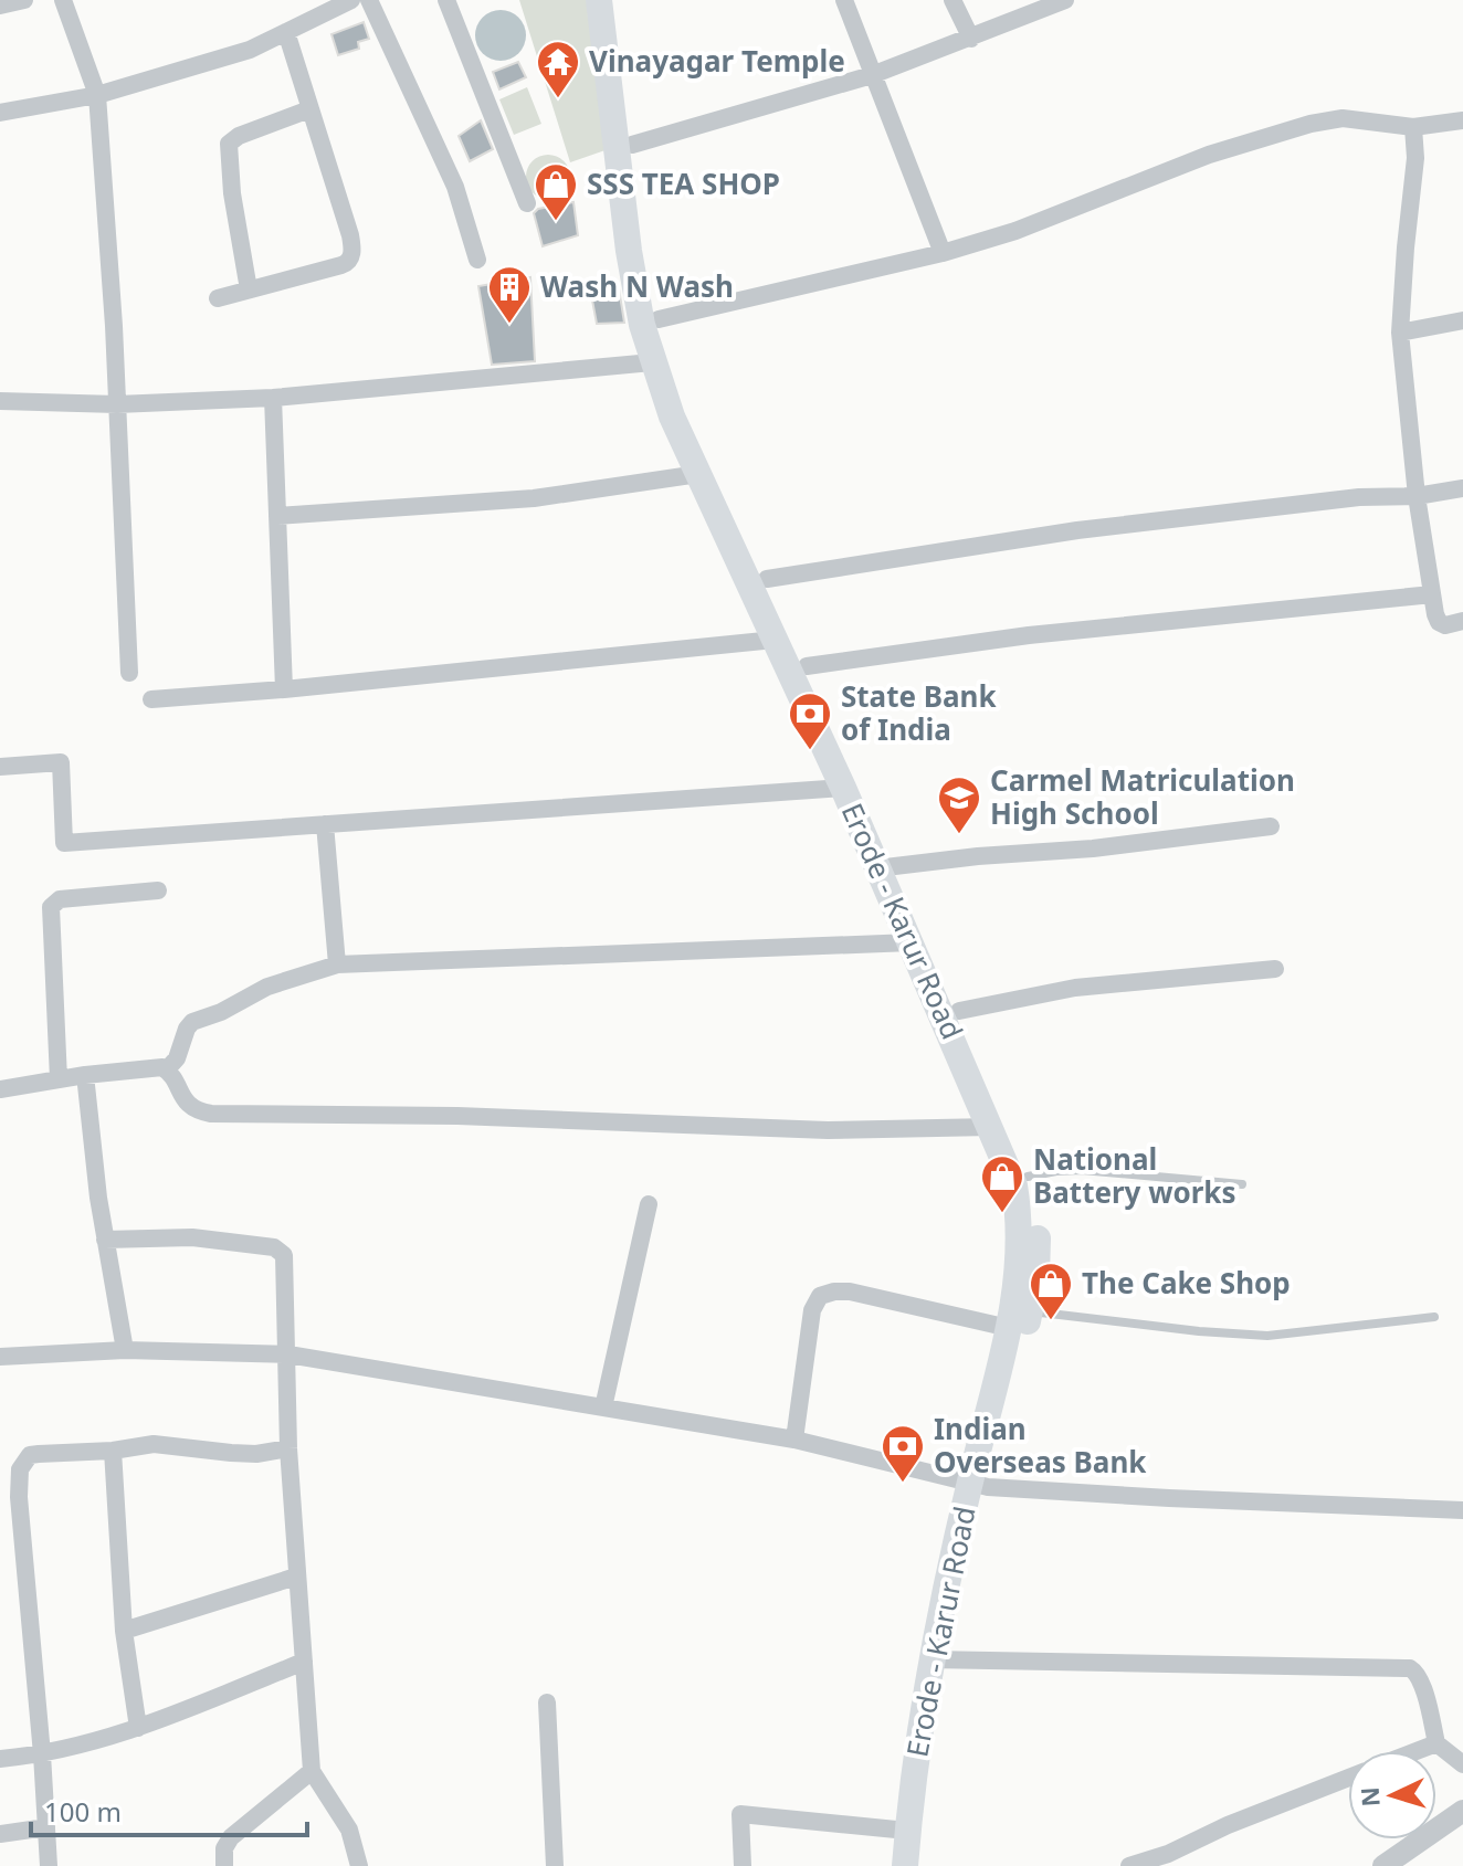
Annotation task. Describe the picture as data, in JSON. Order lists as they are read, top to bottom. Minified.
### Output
{"streets":{"main road":["Erode - Karur Road"]},"places":{"temple":["Vinayagar Temple"],"shop":["SSS TEA SHOP","National Battery works","The Cake Shop"],"building":["Wash N Wash"],"bank":["State Bank of India","Indian Overseas Bank"],"school or university":["Carmel Matriculation High School"]},"scale_bar":"100 m","north":"left"}
